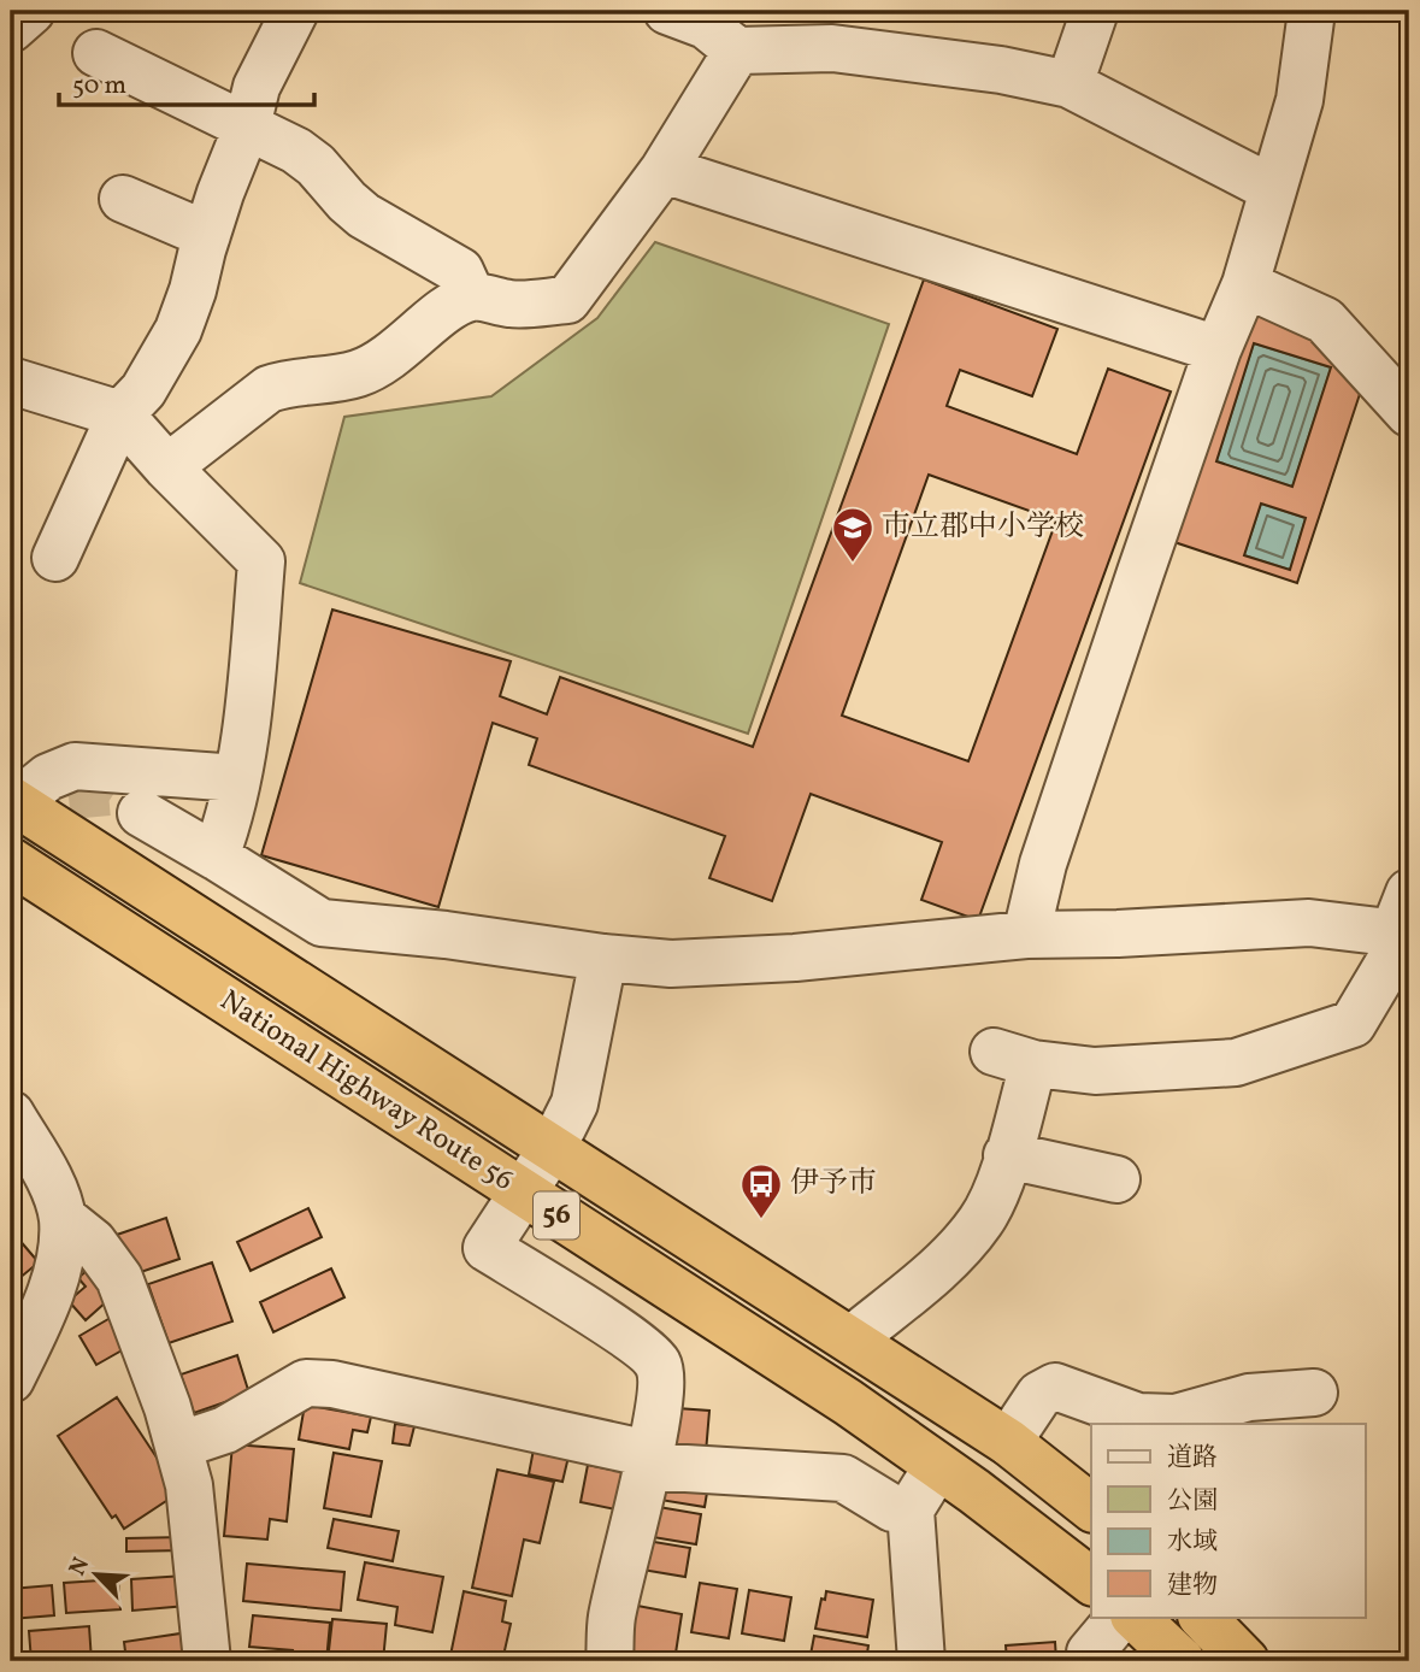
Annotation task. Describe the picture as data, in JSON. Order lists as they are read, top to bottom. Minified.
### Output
{"streets":{"highway":["National Highway Route 56","56"]},"places":{"school or university":["市立郡中小学校"],"bus stop":["伊予市"]},"legend":["道路","公園","水域","建物"],"scale_bar":"50 m","north":"top left"}
